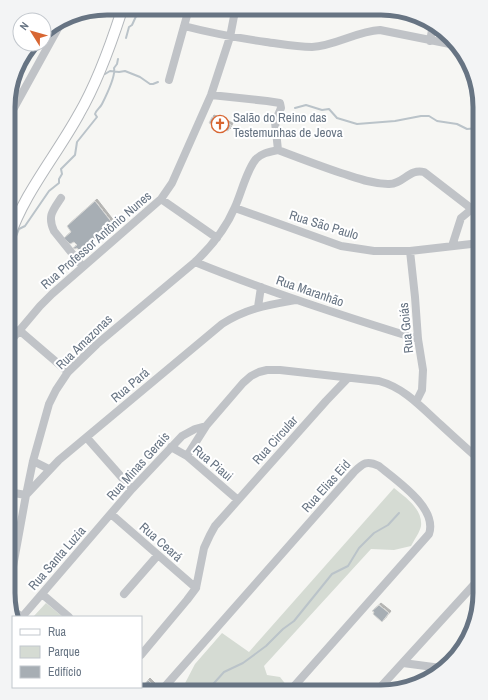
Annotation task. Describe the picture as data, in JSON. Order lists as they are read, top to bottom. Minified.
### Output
{"streets":{"street":["Rua São Paulo","Rua Professor Antônio Nunes","Rua Maranhão","Rua Goiás","Rua Amazonas","Rua Pará","Rua Circular","Rua Piaui","Rua Minas Gerais","Rua Elias Eid","Rua Ceará","Rua Santa Luzia"]},"crossings":[["Rua São Paulo","Rua Goiás"],["Rua São Paulo","Rua Amazonas"],["Rua Maranhão","Rua Goiás"],["Rua Maranhão","Rua Amazonas"],["Rua Maranhão","Rua Pará"],["Rua Amazonas","Rua Pará"],["Rua Circular","Rua Piaui"],["Rua Circular","Rua Minas Gerais"],["Rua Circular","Rua Ceará"],["Rua Piaui","Rua Minas Gerais"],["Rua Minas Gerais","Rua Ceará"],["Rua Minas Gerais","Rua Santa Luzia"],["Rua Ceará","Rua Santa Luzia"]],"places":{"church":["Salão do Reino das Testemunhas de Jeova"]},"legend":["Rua","Parque","Edifício"],"north":"top left"}
